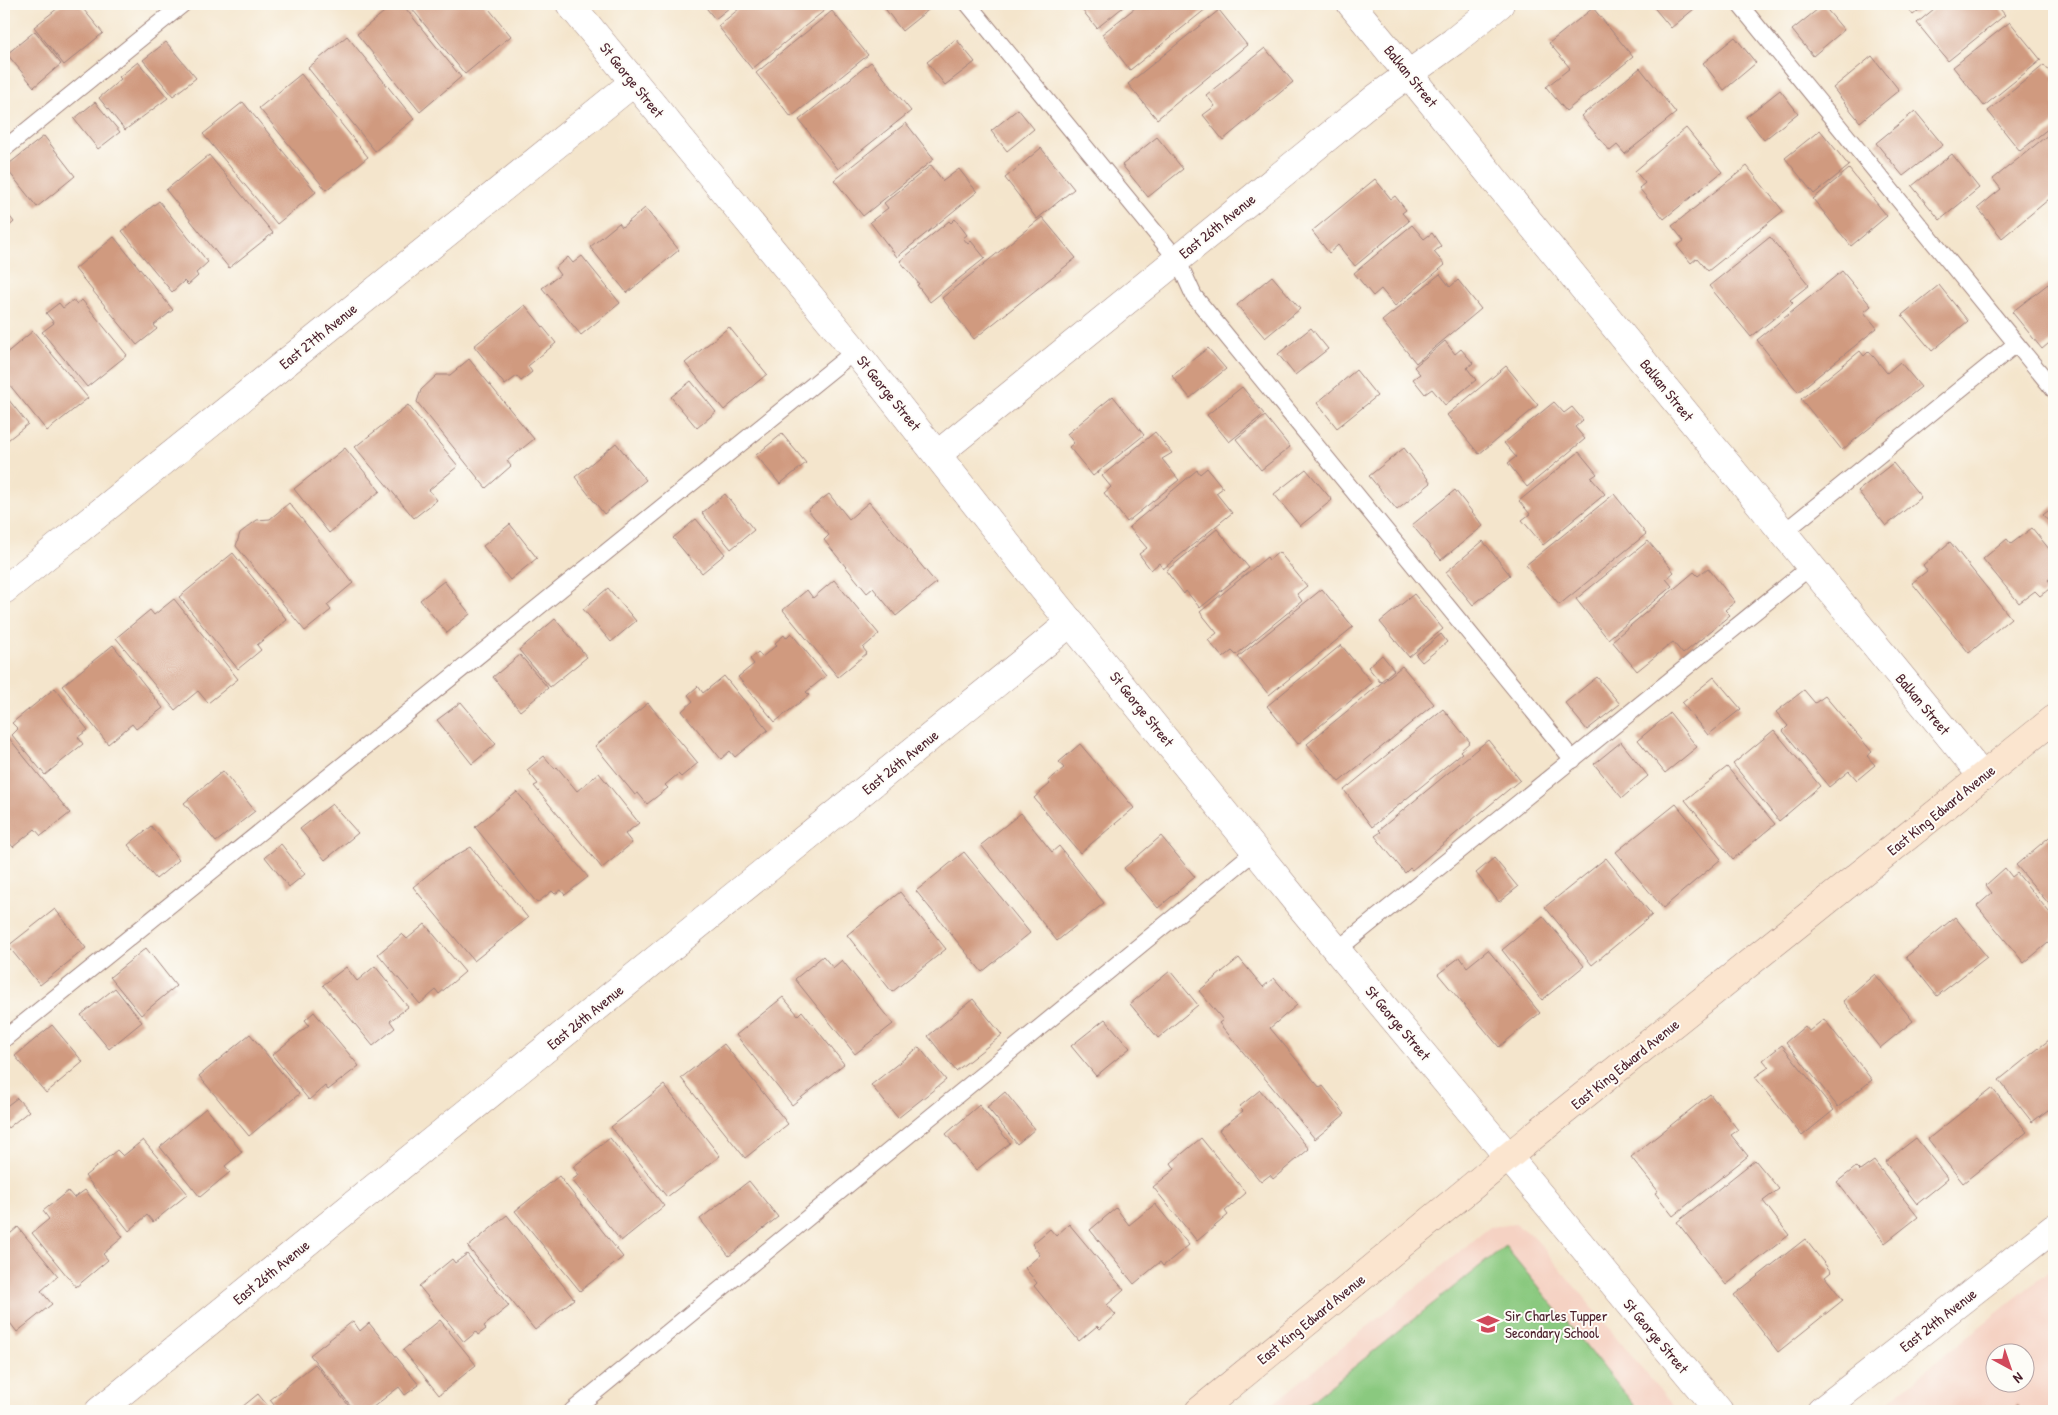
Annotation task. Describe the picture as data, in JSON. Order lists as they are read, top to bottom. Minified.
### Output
{"streets":{"main road":["East King Edward Avenue"],"street":["Balkan Street","St George Street","East 26th Avenue","East 27th Avenue","East 24th Avenue"]},"crossings":[["Balkan Street","East 26th Avenue"],["Balkan Street","East King Edward Avenue"],["St George Street","East 26th Avenue"],["St George Street","East 27th Avenue"],["St George Street","East King Edward Avenue"]],"places":{"school or university":["Sir Charles Tupper Secondary School"]},"north":"bottom right"}
